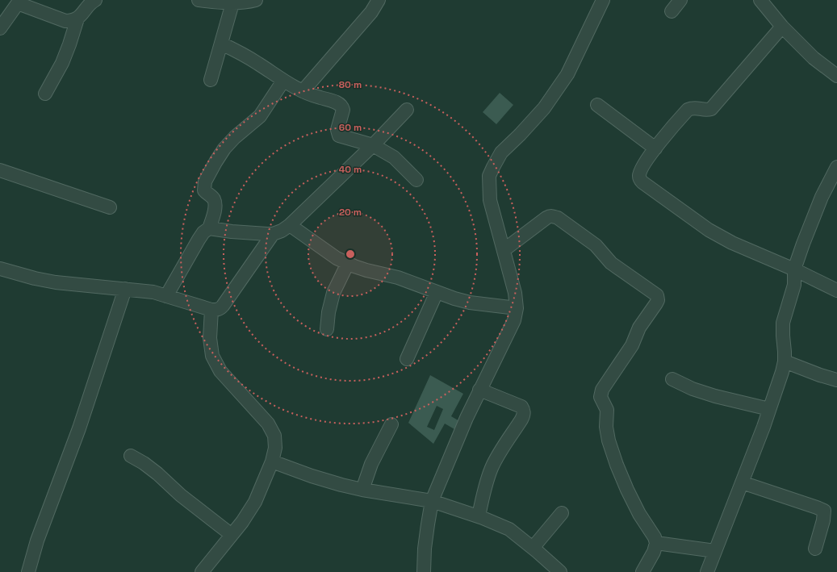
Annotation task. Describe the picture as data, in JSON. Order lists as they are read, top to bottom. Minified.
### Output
{"rings":["80 m","60 m","40 m","20 m"]}
